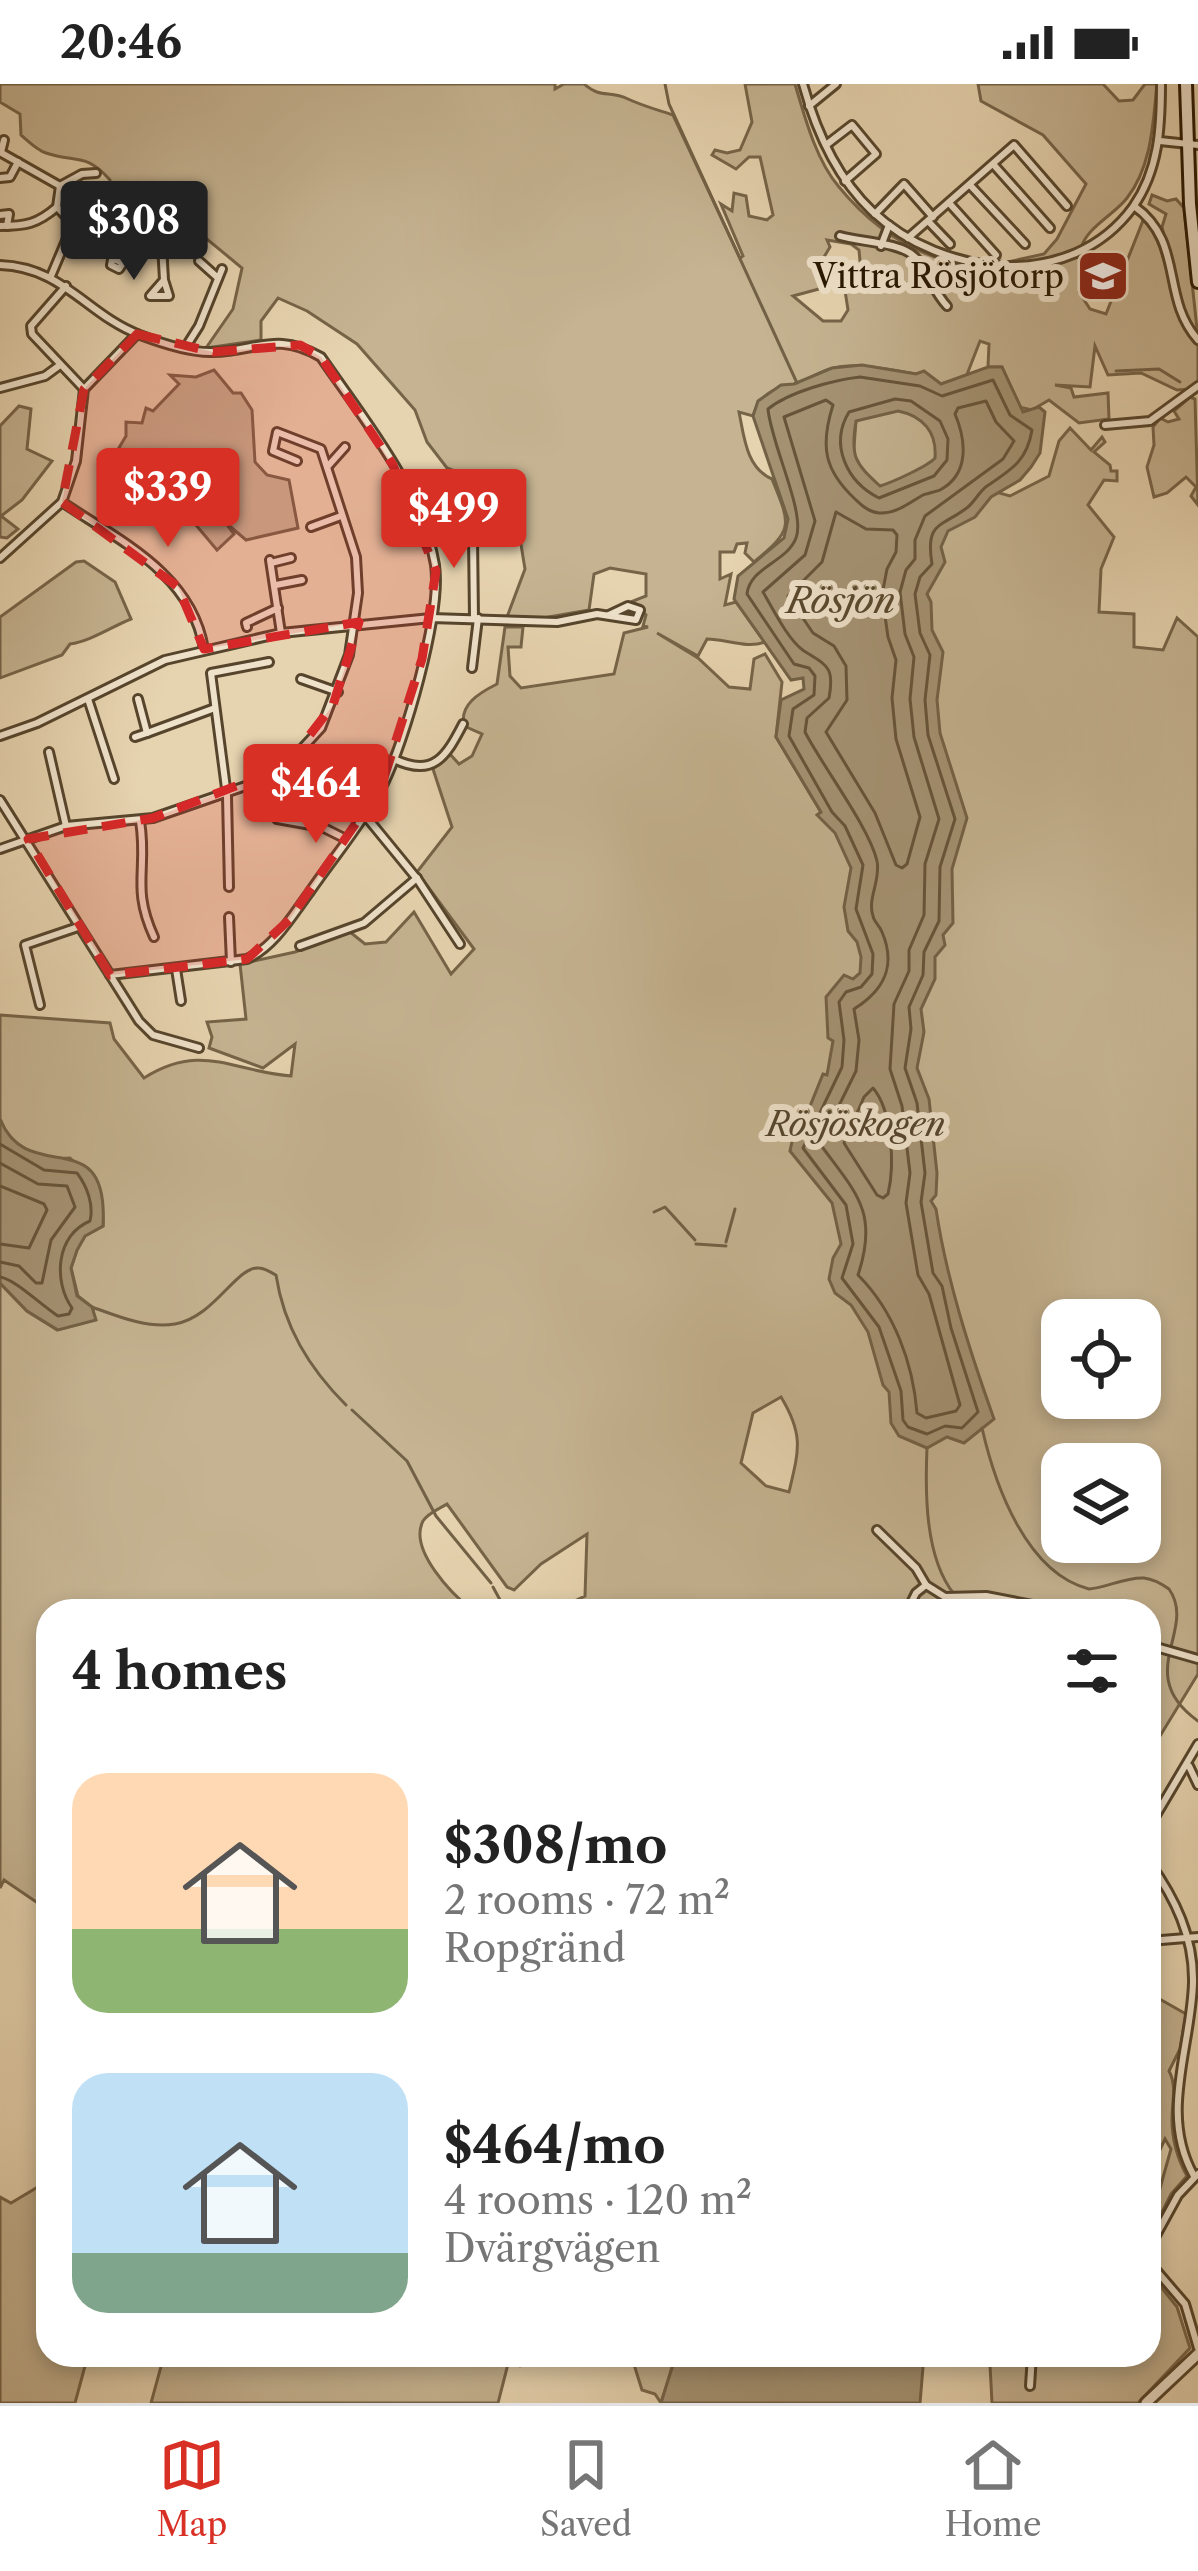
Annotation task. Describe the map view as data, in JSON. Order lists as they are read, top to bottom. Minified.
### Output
{"water":["Rösjön"],"parks":["Rösjöskogen"],"places":{"school or university":["Vittra Rösjötorp"]},"page":{"status":"20:46","price":["$308","$339","$499","$464"],"heading":"4 homes","list":[{"name":"$308/mo","note":"2 rooms · 72 m² · Ropgränd"},{"name":"$464/mo","note":"4 rooms · 120 m² · Dvärgvägen"}],"tabs":["Map","Saved","Home"]}}
